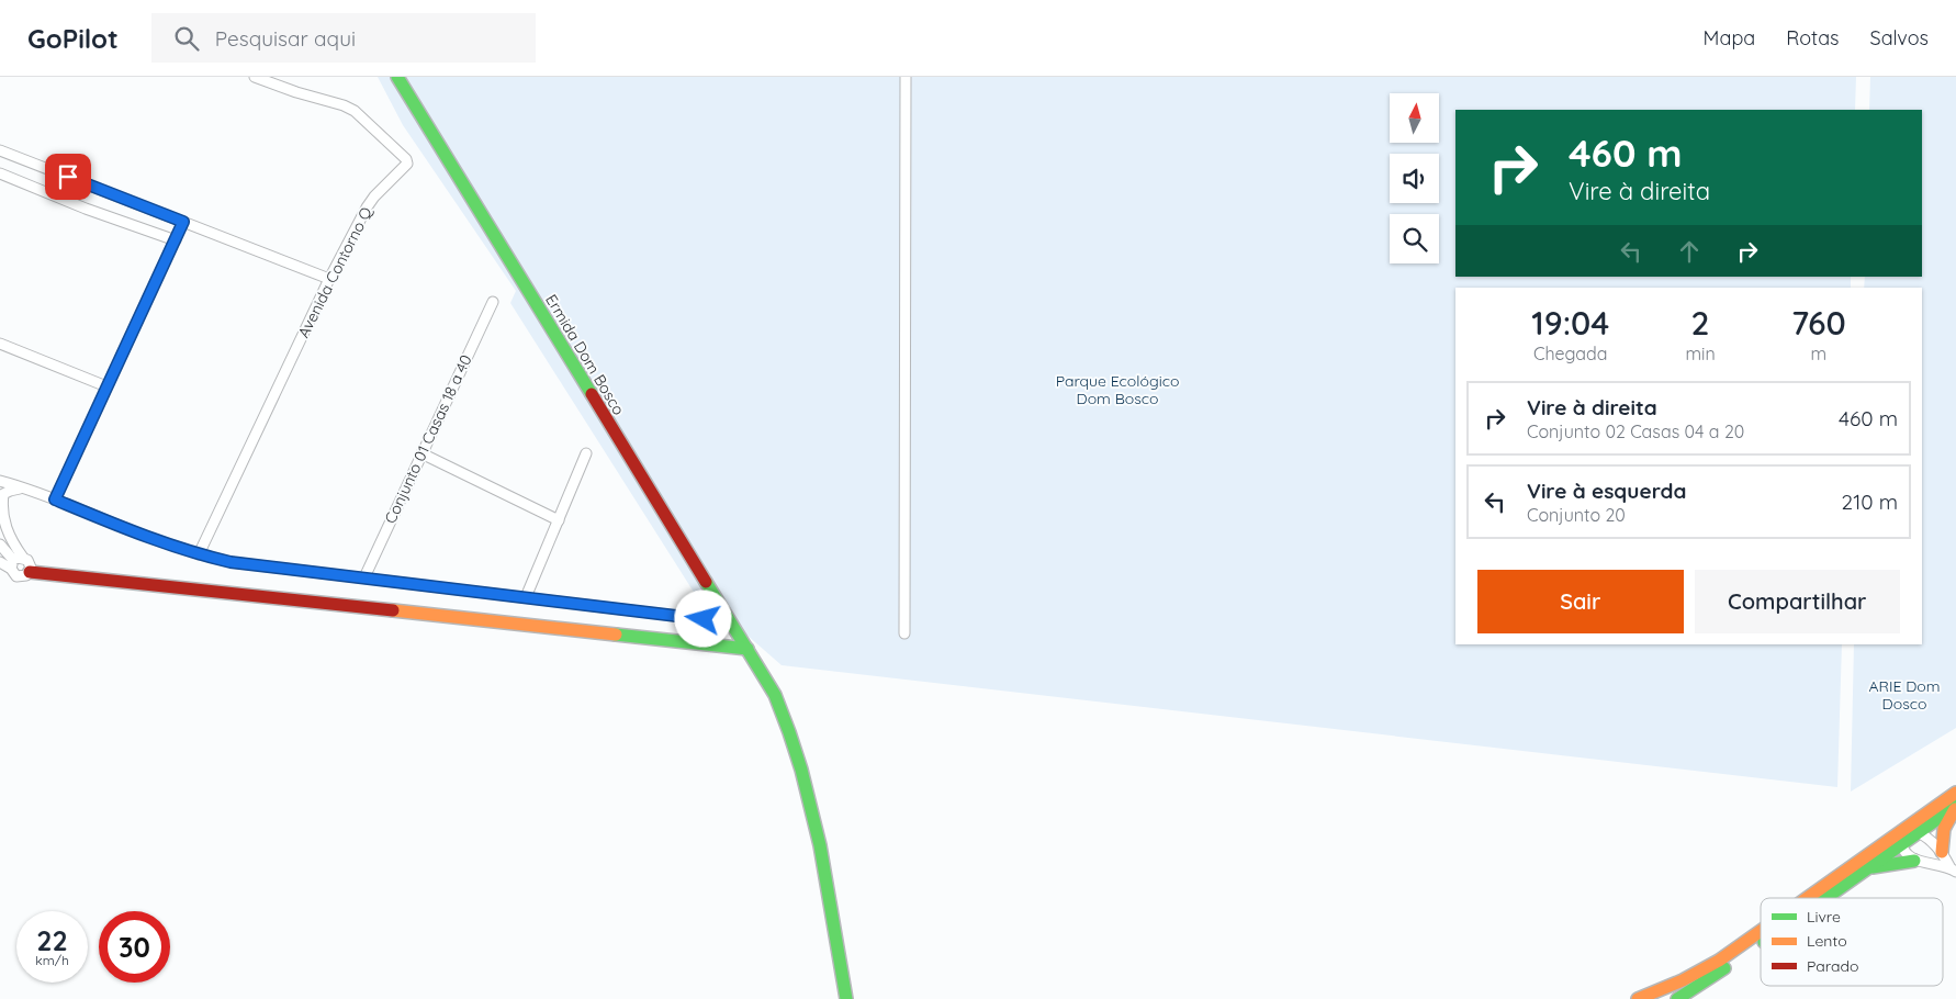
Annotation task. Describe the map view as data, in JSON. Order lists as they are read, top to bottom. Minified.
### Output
{"streets":{"street":["Avenida Contorno Q","Ermida Dom Bosco","Conjunto 01 Casas 18 a 40"]},"parks":["Parque Ecológico Dom Bosco","ARIE Dom Dosco"],"legend":["Livre","Lento","Parado"],"north":"top","page":{"header":"GoPilot","search":"Pesquisar aqui","nav":["Mapa","Rotas","Salvos"],"turn":["460 m","Vire à direita"],"eta":["19:04","Chegada","2","min","760","m"],"list":[{"name":"Vire à direita","note":"Conjunto 02 Casas 04 a 20","value":"460 m"},{"name":"Vire à esquerda","note":"Conjunto 20","value":"210 m"}],"buttons":["Sair","Compartilhar"],"speed":"22 km/h","limit":"30"}}
